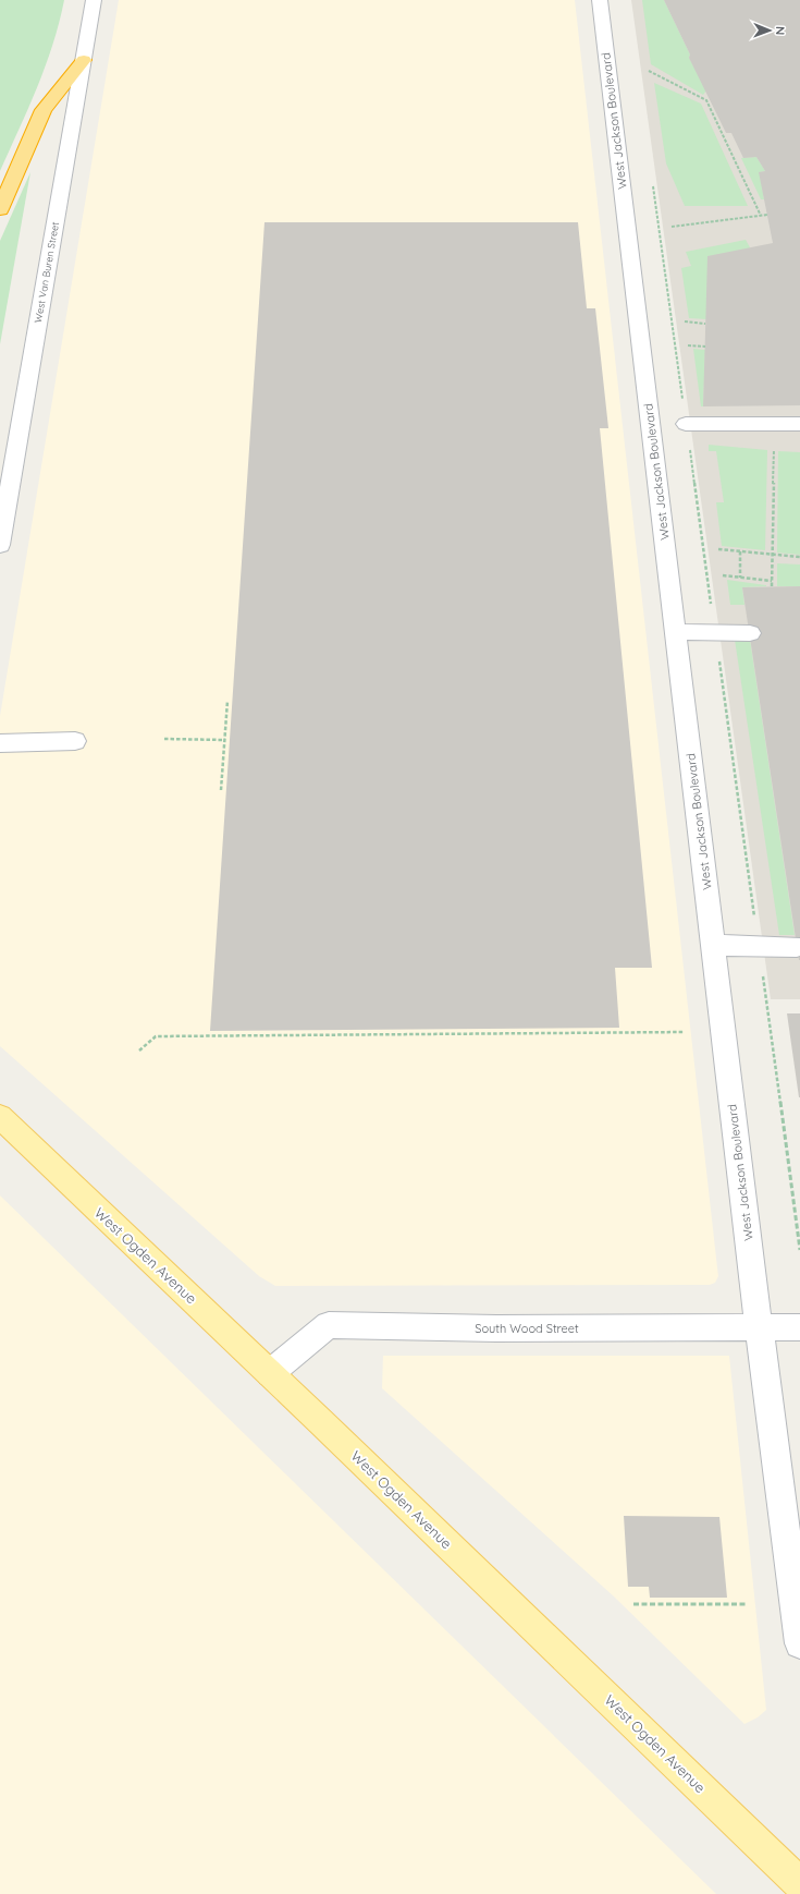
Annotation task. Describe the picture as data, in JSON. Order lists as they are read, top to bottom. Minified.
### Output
{"streets":{"main road":["West Ogden Avenue"],"street":["West Jackson Boulevard","West Van Buren Street","South Wood Street"]},"crossings":[["West Jackson Boulevard","South Wood Street"],["West Ogden Avenue","South Wood Street"]],"north":"right"}
